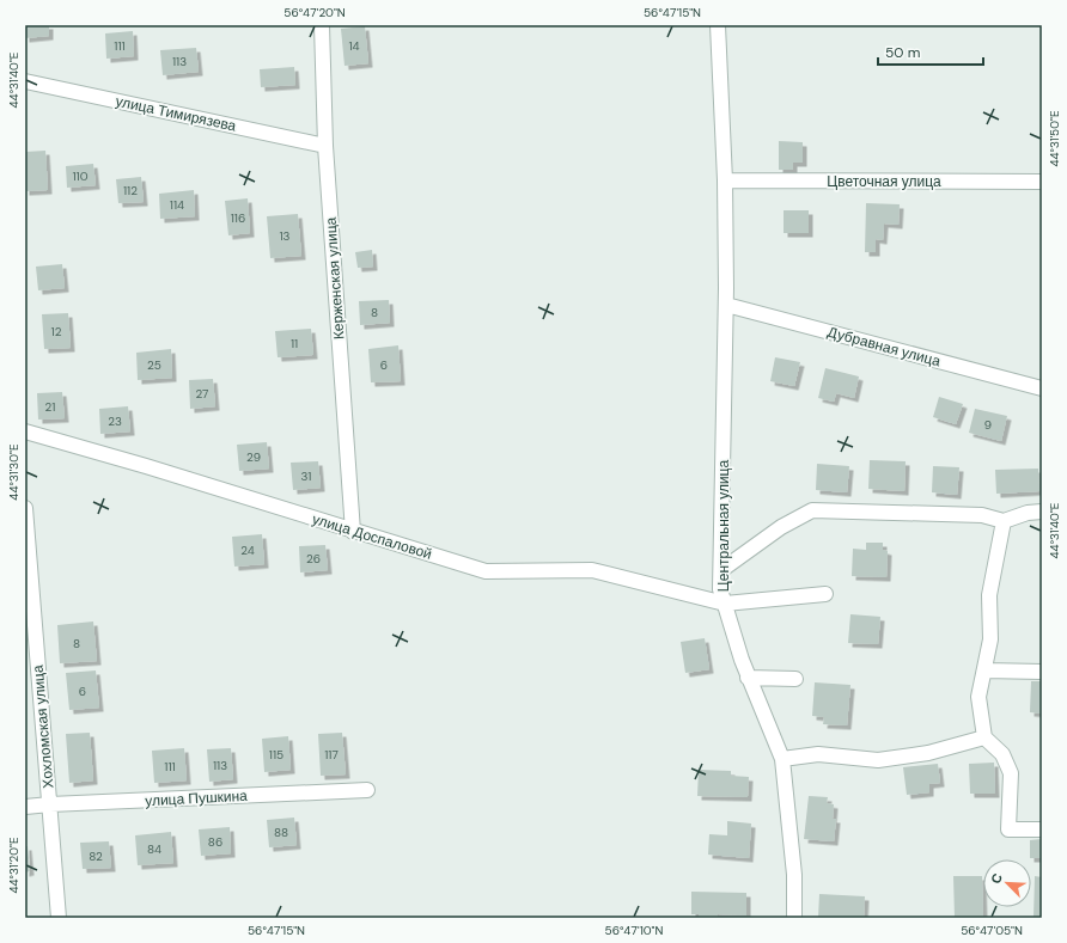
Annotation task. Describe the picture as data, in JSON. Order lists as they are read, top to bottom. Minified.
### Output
{"streets":{"street":["улица Тимирязева","Цветочная улица","Керженская улица","Дубравная улица","Центральная улица","улица Доспаловой","Хохломская улица","улица Пушкина"]},"crossings":[["улица Тимирязева","Керженская улица"],["Цветочная улица","Центральная улица"],["Керженская улица","улица Доспаловой"],["Дубравная улица","Центральная улица"],["Центральная улица","улица Доспаловой"],["Хохломская улица","улица Пушкина"]],"house_numbers":["111","14","113","110","112","114","116","13","8","12","11","25","6","27","21","23","9","29","31","24","26","8","6","115","117","113","111","88","86","84","82"],"scale_bar":"50 m","north":"top left","coordinates":["56°47'20\"N","56°47'15\"N","44°31'40\"E","44°31'50\"E","44°31'30\"E","44°31'20\"E","56°47'10\"N","56°47'05\"N"]}
